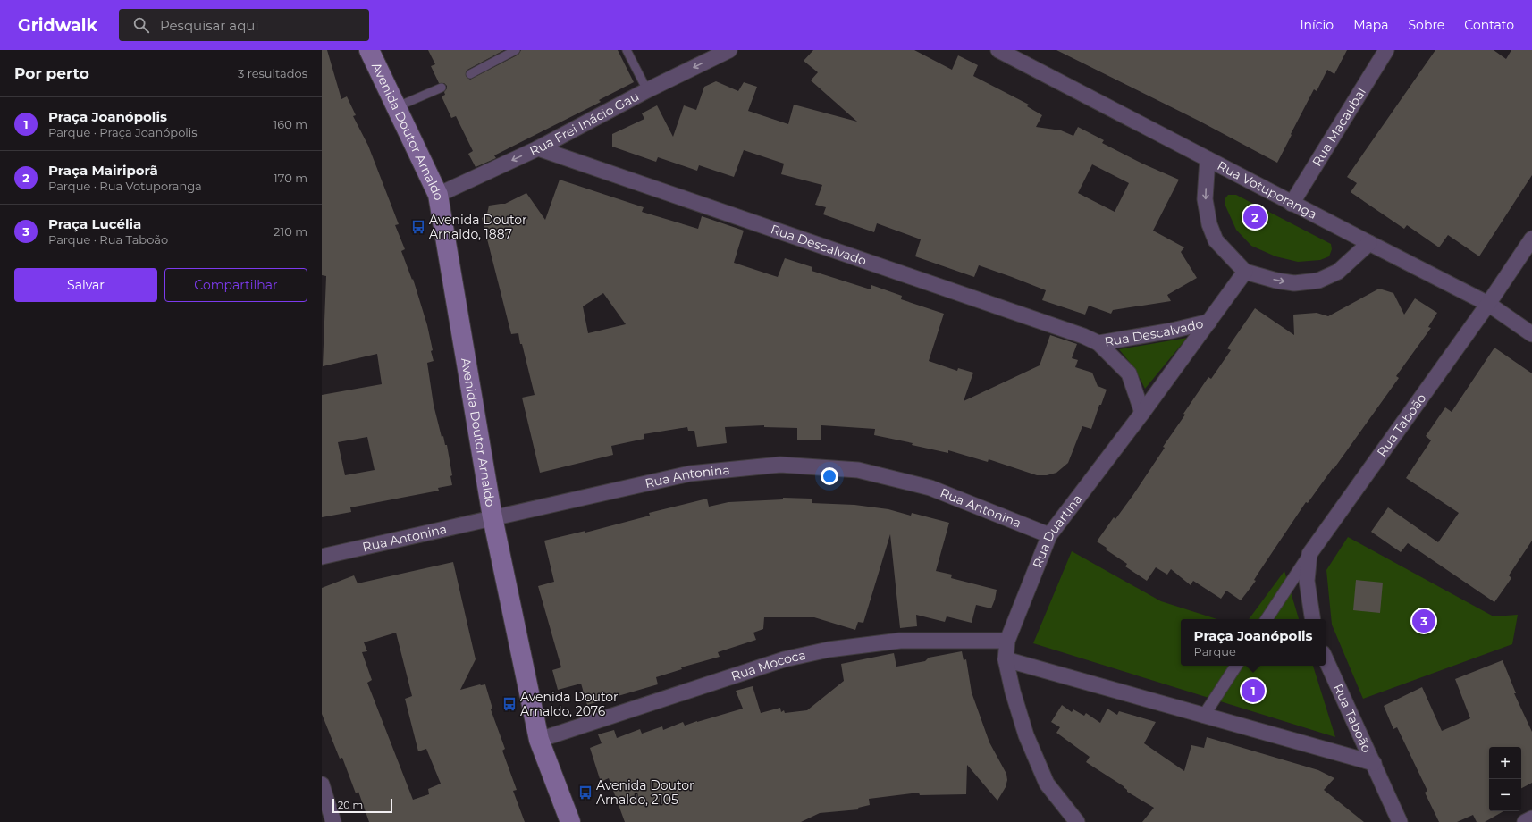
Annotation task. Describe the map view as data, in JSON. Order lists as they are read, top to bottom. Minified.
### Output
{"streets":{"main road":["Avenida Doutor Arnaldo"],"street":["Rua Frei Inácio Gau","Rua Macaubal","Rua Votuporanga","Rua Descalvado","Rua Taboão","Rua Antonina","Rua Duartina","Rua Mococa"]},"crossings":[["Rua Frei Inácio Gau","Avenida Doutor Arnaldo"],["Rua Frei Inácio Gau","Rua Descalvado"],["Rua Macaubal","Rua Votuporanga"],["Avenida Doutor Arnaldo","Rua Antonina"],["Avenida Doutor Arnaldo","Rua Mococa"],["Rua Votuporanga","Rua Taboão"],["Rua Descalvado","Rua Duartina"],["Rua Antonina","Rua Duartina"],["Rua Duartina","Rua Mococa"]],"one_way":["Rua Frei Inácio Gau"],"places":{"bus stop":["Avenida Doutor Arnaldo, 1887","Avenida Doutor Arnaldo, 2076","Avenida Doutor Arnaldo, 2105"]},"scale_bar":"20 m","page":{"header":"Gridwalk","search":"Pesquisar aqui","nav":["Início","Mapa","Sobre","Contato"],"heading":["Por perto","3 resultados"],"list":[{"mark":"1","name":"Praça Joanópolis","note":"Parque · Praça Joanópolis","value":"160 m"},{"mark":"2","name":"Praça Mairiporã","note":"Parque · Rua Votuporanga","value":"170 m"},{"mark":"3","name":"Praça Lucélia","note":"Parque · Rua Taboão","value":"210 m"}],"pins":["2","3","1"],"buttons":["Salvar","Compartilhar"],"popup":["Praça Joanópolis","Parque"],"map_buttons":["+","−"],"scale":"20 m"}}
